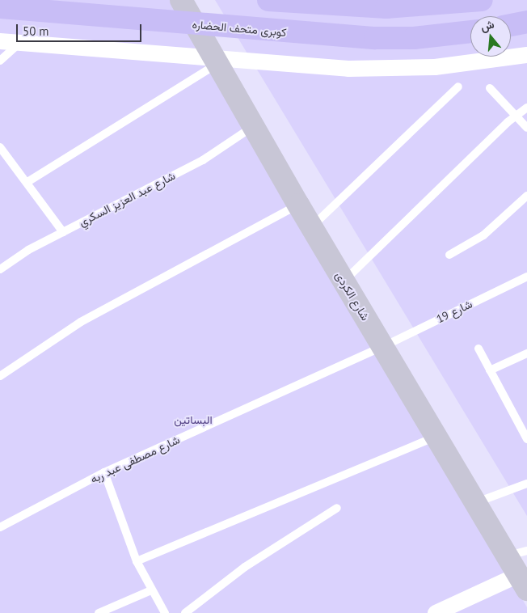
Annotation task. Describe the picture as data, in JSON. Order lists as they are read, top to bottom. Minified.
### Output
{"streets":{"highway":["كوبرى متحف الحضاره"],"street":["شارع الكردى"],"lane":["شارع عبد العزيز السكري","شارع 19","شارع مصطفى عبد ربه"]},"crossings":[["شارع عبد العزيز السكري","شارع الكردى"],["شارع الكردى","شارع 19"],["شارع الكردى","شارع مصطفى عبد ربه"],["شارع 19","شارع مصطفى عبد ربه"]],"parks":["البساتين"],"scale_bar":"50 m","north":"top"}
